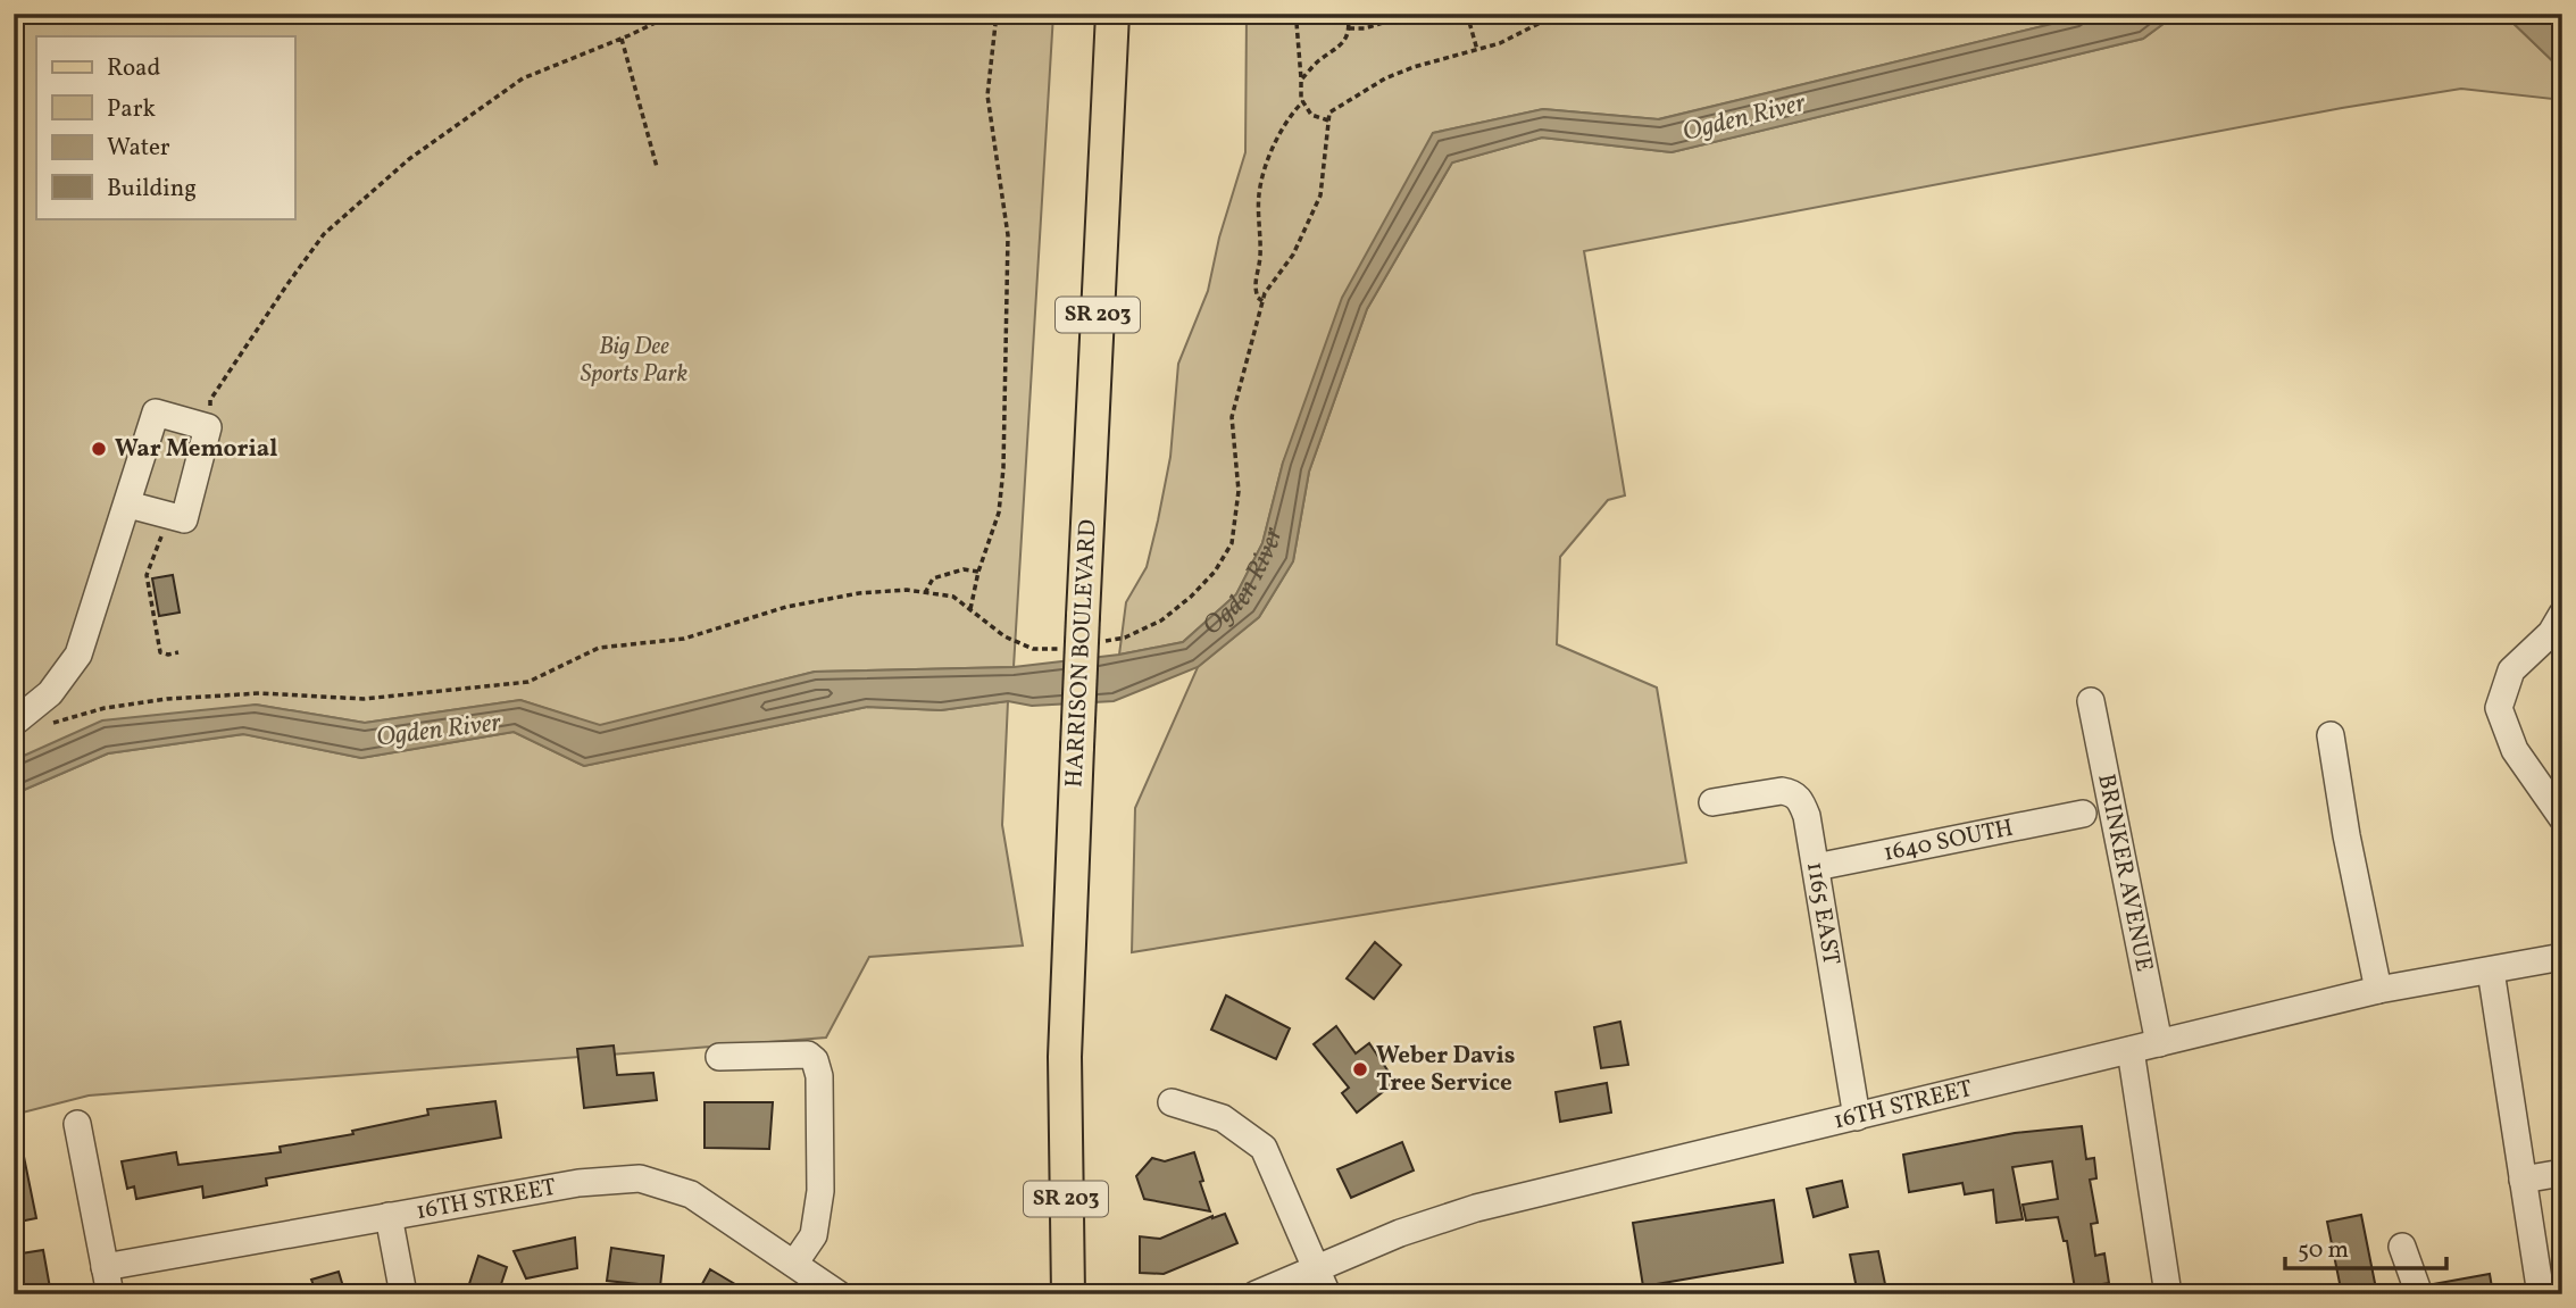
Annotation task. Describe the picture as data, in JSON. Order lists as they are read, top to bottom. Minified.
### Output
{"streets":{"main road":["SR 203","HARRISON BOULEVARD"],"street":["1640 SOUTH","BRINKER AVENUE","1165 EAST","16TH STREET"]},"crossings":[["1640 SOUTH","1165 EAST"],["BRINKER AVENUE","16TH STREET"],["1165 EAST","16TH STREET"]],"water":["Ogden River"],"parks":["Big Dee Sports Park"],"places":["War Memorial","Weber Davis Tree Service"],"legend":["Road","Park","Water","Building"],"scale_bar":"50 m"}
